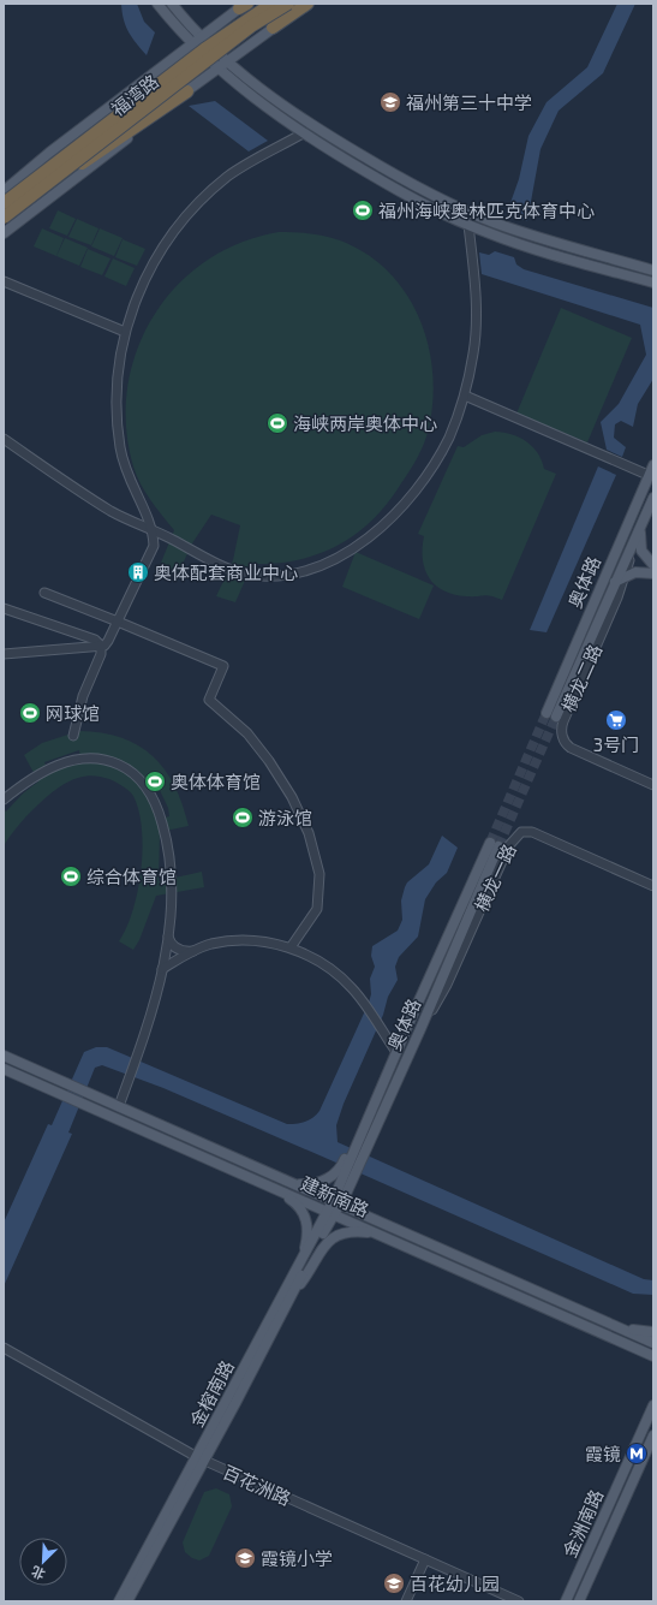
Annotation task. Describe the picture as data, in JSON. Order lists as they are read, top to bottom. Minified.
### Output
{"streets":{"highway":["福湾路"],"main road":["奥体路","建新南路","金榕南路","金洲南路"],"street":["横龙二路","横龙一路","百花洲路"]},"crossings":[["奥体路","横龙二路"],["奥体路","横龙一路"],["奥体路","建新南路"],["奥体路","金榕南路"],["建新南路","金榕南路"],["金榕南路","百花洲路"]],"places":{"school or university":["福州第三十中学","霞镜小学","百花幼儿园"],"sports":["福州海峡奥林匹克体育中心","海峡两岸奥体中心","网球馆","奥体体育馆","游泳馆","综合体育馆"],"building":["奥体配套商业中心"],"supermarket":["3号门"],"metro station":["霞镜"]},"north":"bottom left"}
